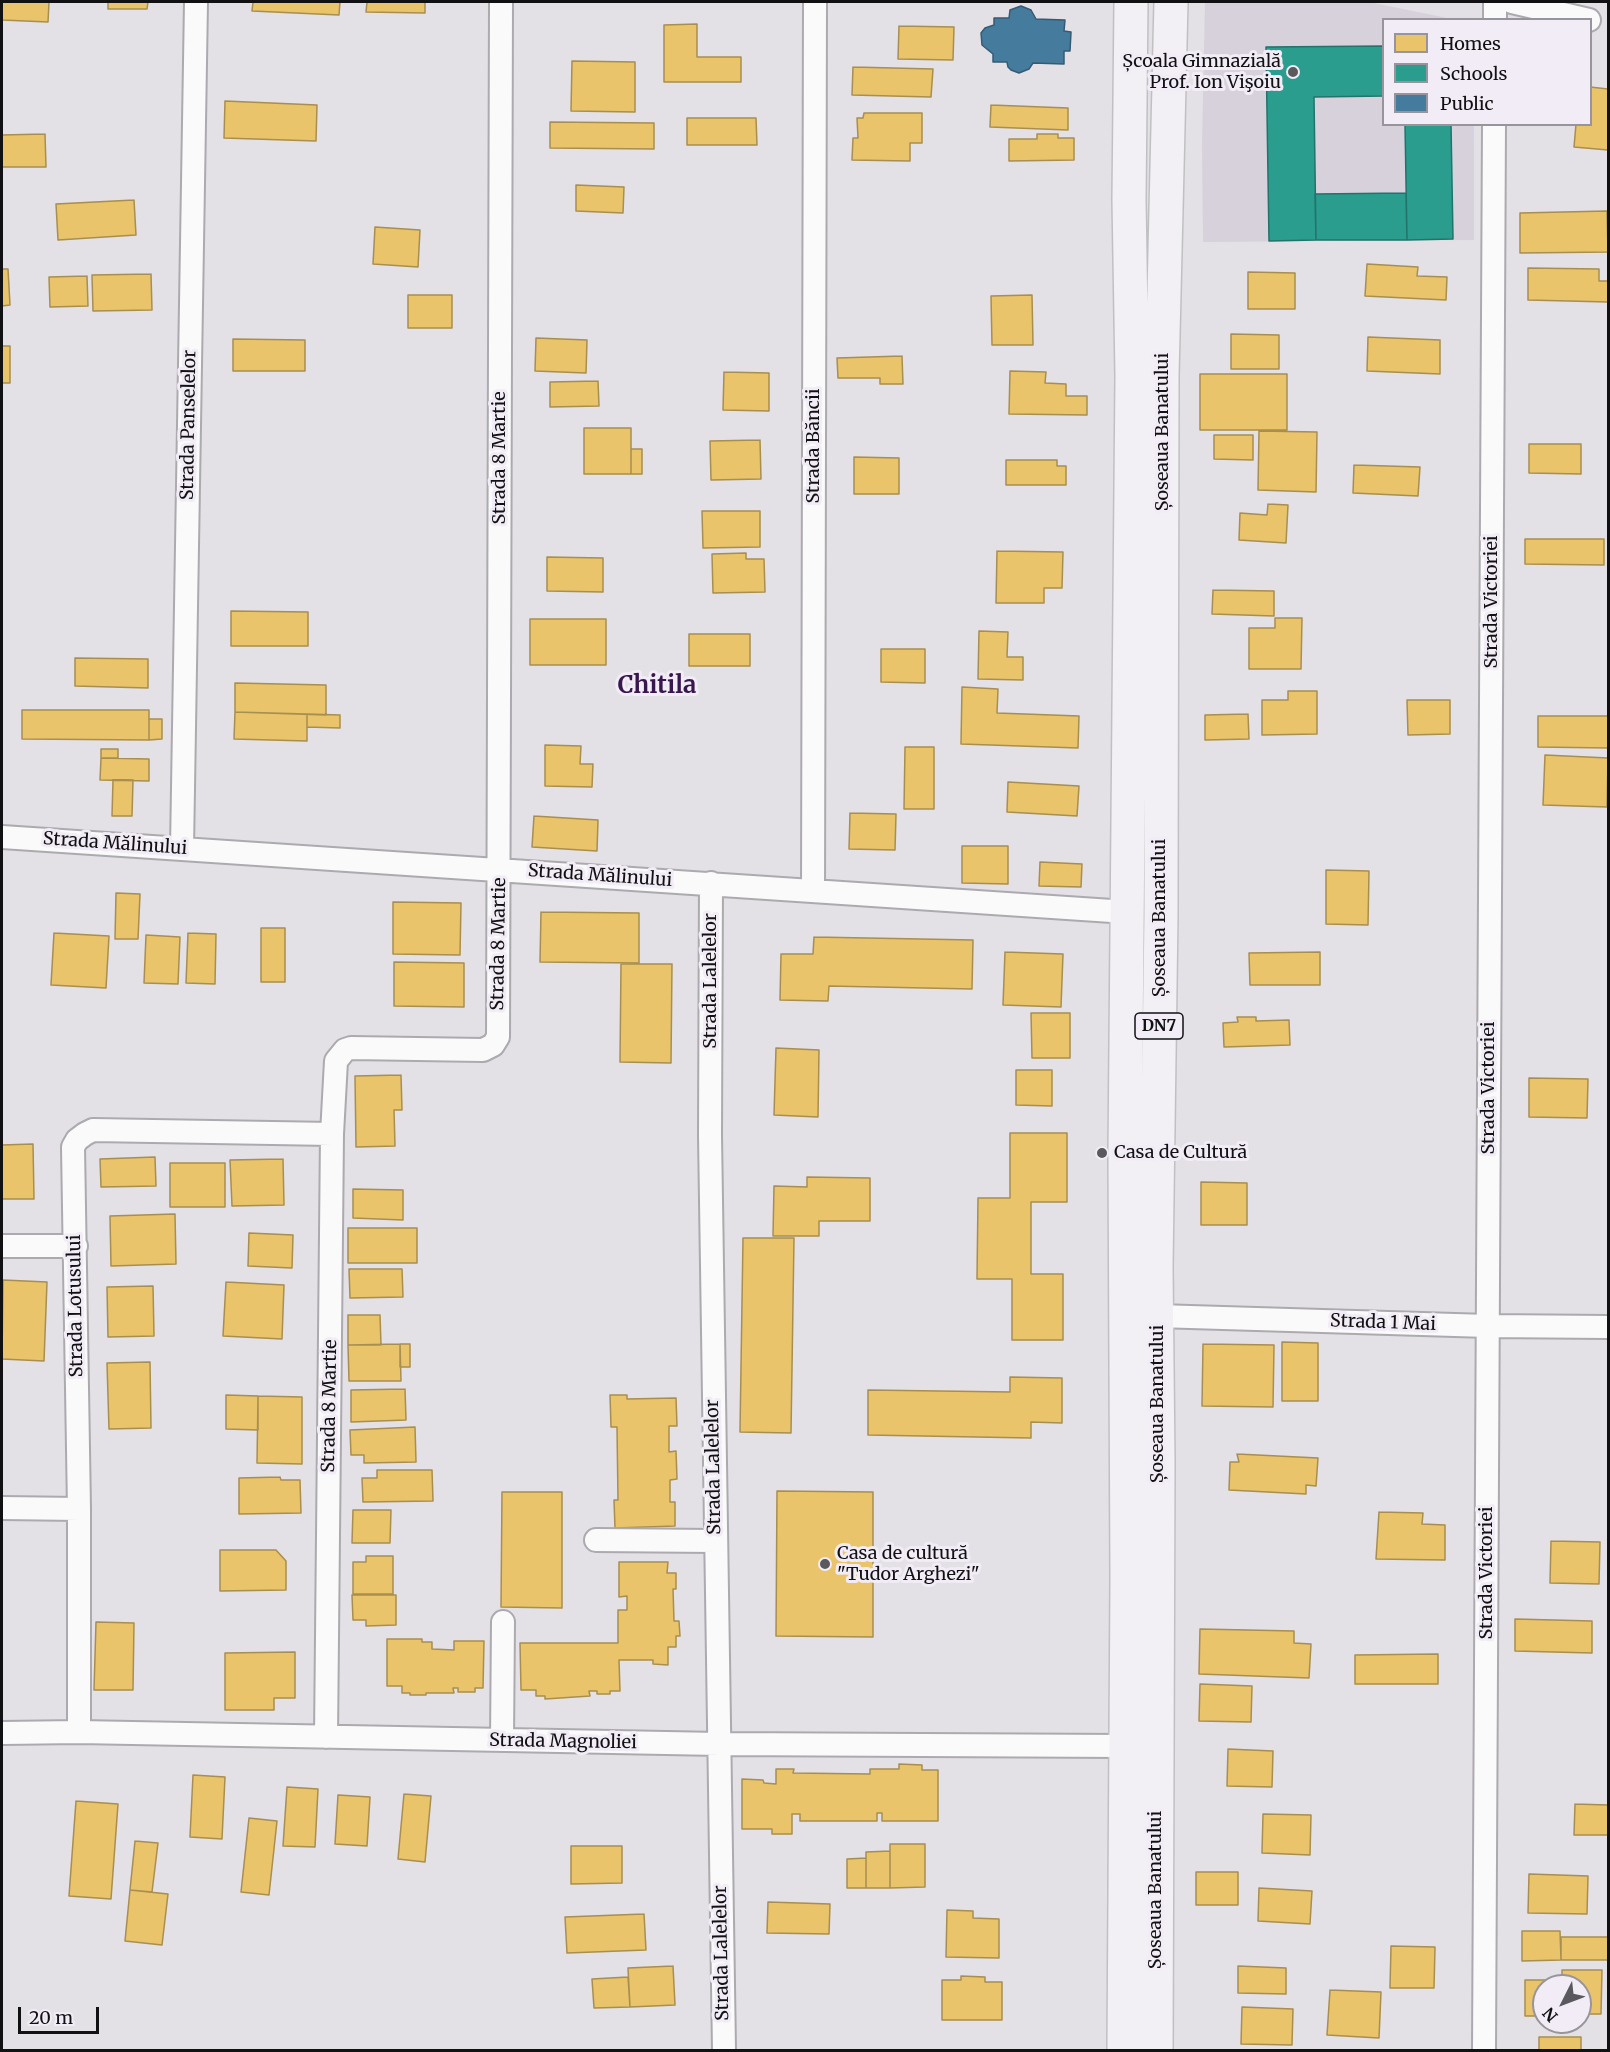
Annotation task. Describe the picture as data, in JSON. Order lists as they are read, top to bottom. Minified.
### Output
{"streets":{"main road":["Șoseaua Banatului","DN7"],"street":["Strada Panselelor","Strada Băncii","Strada 8 Martie","Strada Victoriei","Strada Mălinului","Strada Lalelelor","Strada Lotusului","Strada 1 Mai","Strada Magnoliei"]},"crossings":[["Strada Panselelor","Strada Mălinului"],["Șoseaua Banatului","Strada Mălinului"],["Șoseaua Banatului","Strada 1 Mai"],["Șoseaua Banatului","Strada Magnoliei"],["Strada Băncii","Strada Mălinului"],["Strada 8 Martie","Strada Mălinului"],["Strada 8 Martie","Strada Lotusului"],["Strada 8 Martie","Strada Magnoliei"],["Strada Victoriei","Strada 1 Mai"],["Strada Mălinului","Strada Lalelelor"],["Strada Lalelelor","Strada Magnoliei"],["Strada Lotusului","Strada Magnoliei"]],"districts":["Chitila"],"places":["Școala Gimnazială Prof. Ion Vişoiu","Casa de Cultură","Casa de cultură \"Tudor Arghezi\""],"legend":["Homes","Schools","Public"],"scale_bar":"20 m","north":"bottom left"}
